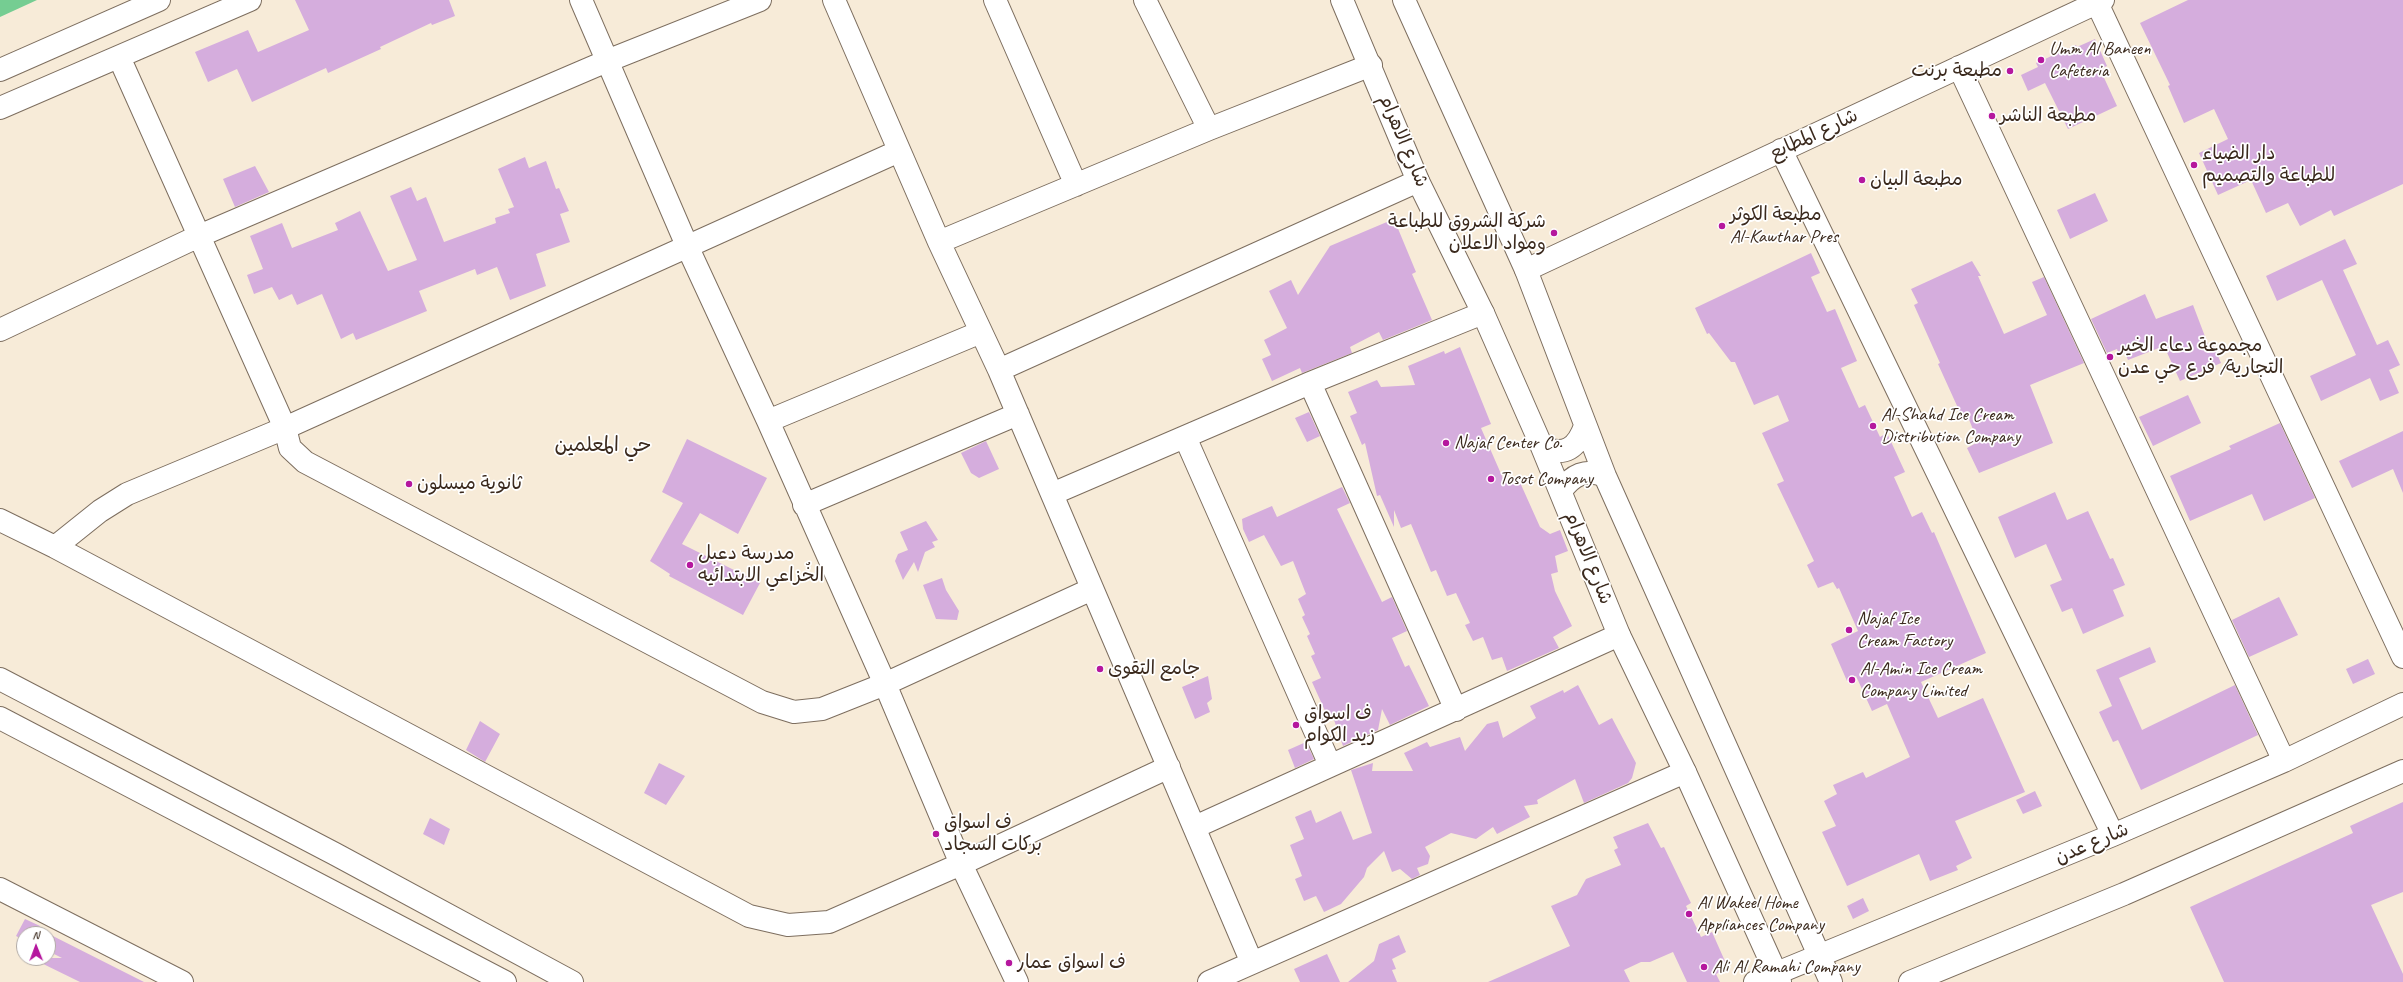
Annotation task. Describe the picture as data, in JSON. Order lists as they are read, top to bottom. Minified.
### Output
{"streets":{"street":["شارع المطابع","شارع الاهرام","شارع عدن"]},"crossings":[["شارع الاهرام","شارع عدن"]],"districts":["حي المعلمین"],"places":["Umm Al Baneen Cafeteria","مطبعة برنت","مطبعة الناشر","دار الضياء للطباعة والتصميم","مطبعة البيان","مطبعة الكوثر Al-Kawthar Pres","شركة الشروق للطباعة ومواد الاعلان","مجموعة دعاء الخير التجارية/ فرع حي عدن","Al-Shahd Ice Cream Distribution Company","Najaf Center Co.","Tosot Company","ثانوية ميسلون","مدرسة دعبل الخُزاعي الابتدائيه","Najaf Ice Cream Factory","جامع التقوى","Al-Amin Ice Cream Company Limited","ف اسواق زيد الكوام","ف اسواق بركات السجاد","Al Wakeel Home Appliances Company","ف اسواق عمار","Ali Al Ramahi Company"],"north":"top"}
